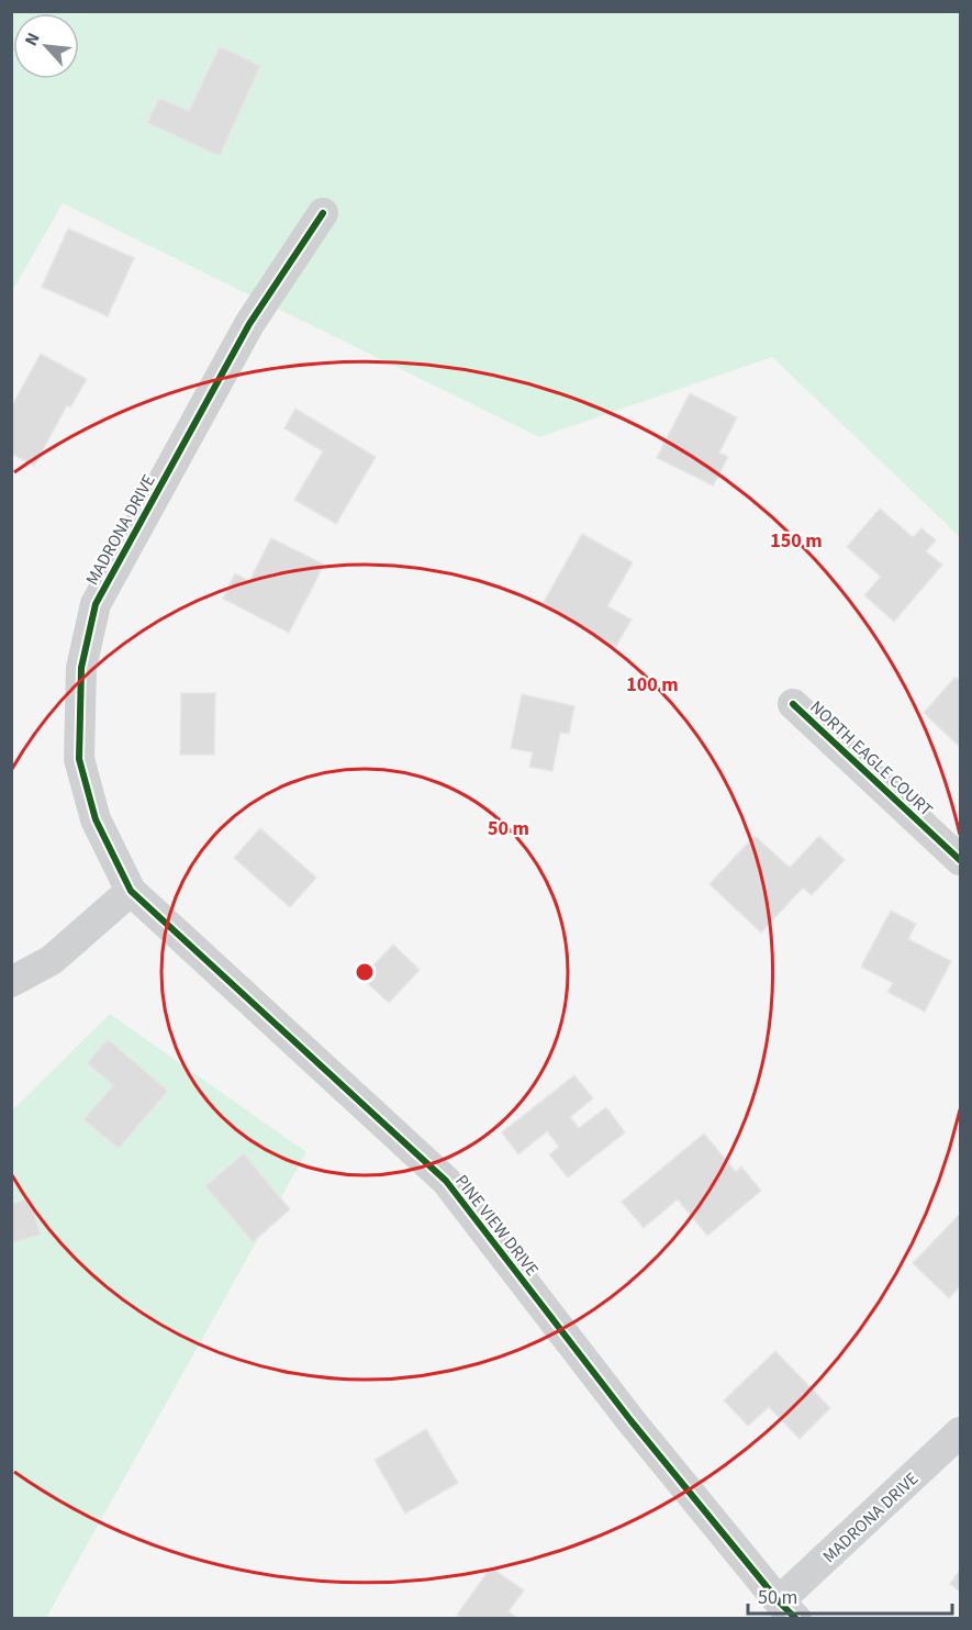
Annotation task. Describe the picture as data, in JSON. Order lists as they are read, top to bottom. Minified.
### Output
{"streets":{"street":["MADRONA DRIVE","NORTH EAGLE COURT","PINE VIEW DRIVE"]},"crossings":[["MADRONA DRIVE","PINE VIEW DRIVE"]],"scale_bar":"50 m","north":"top left","rings":["150 m","100 m","50 m"]}
